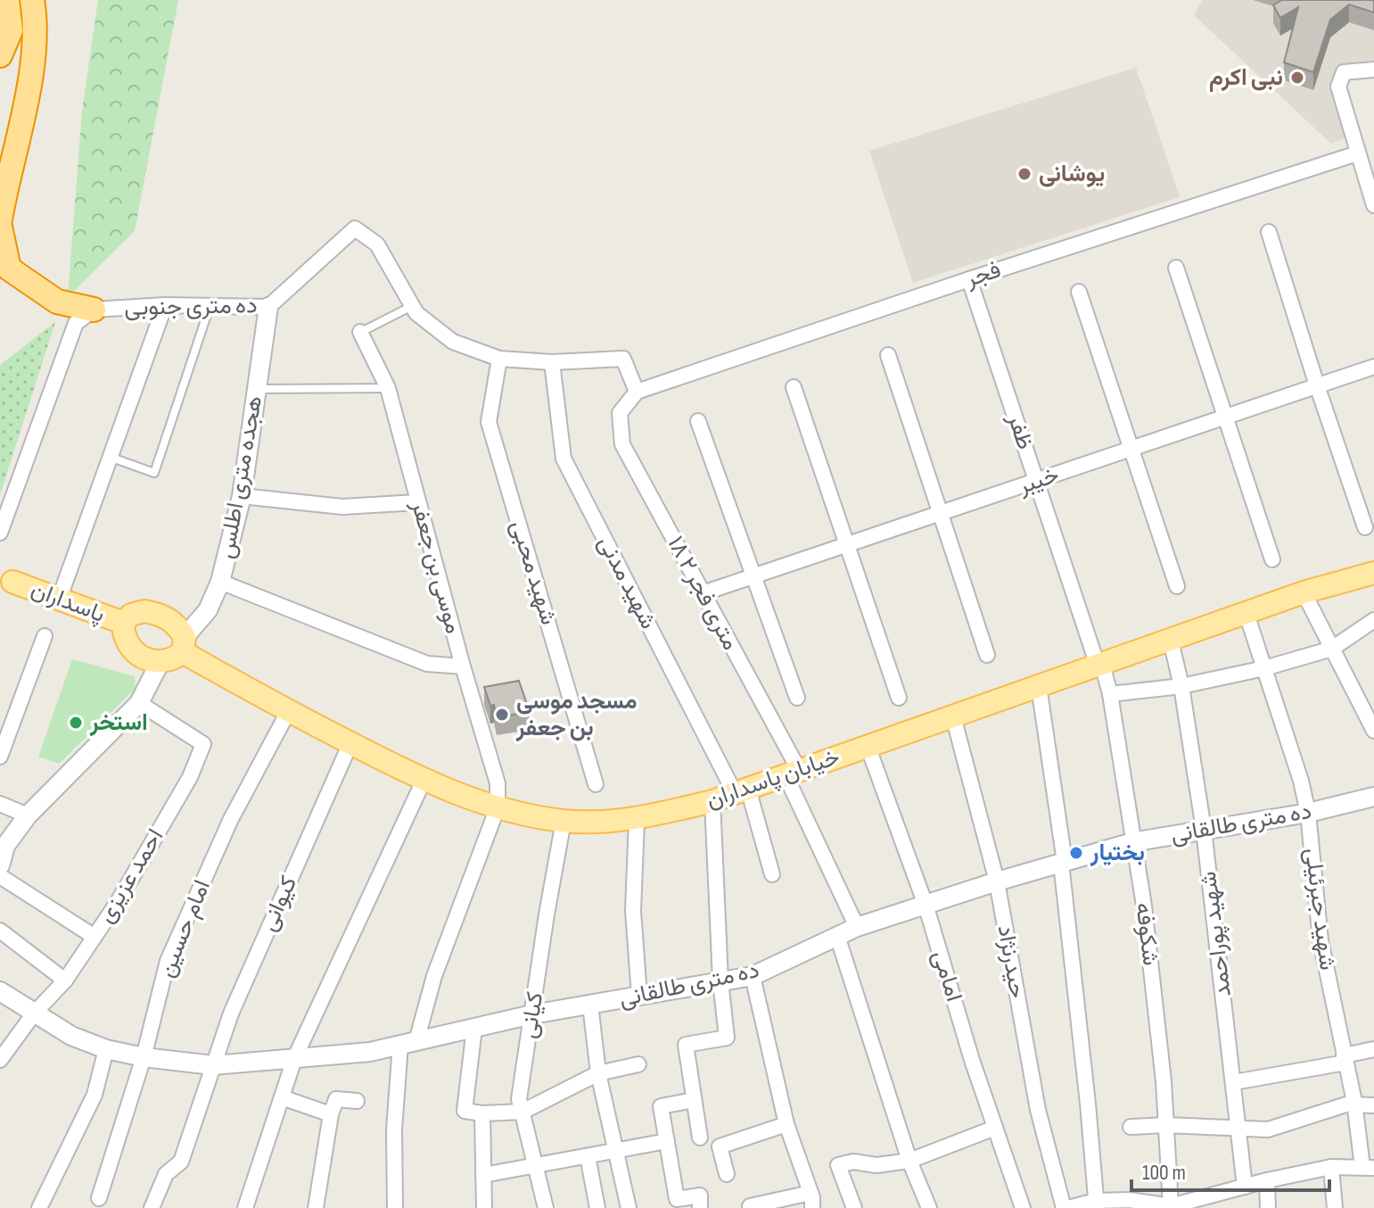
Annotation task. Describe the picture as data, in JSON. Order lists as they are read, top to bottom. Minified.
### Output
{"streets":{"main road":["پاسداران","خیابان پاسداران"],"street":["فجر","ده متری جنوبی","ظفر","هجده متری اطلس","خیبر","موسی بن جعفر","شهید محبی","شهید مدنی","۱۸ متری فجر ۲","ده متری طالقانی","احمد عزیزی","کیوانی","شهید جبرئیلی","امام حسین","شکوفه","شهید پوراحمد","حیدرنژاد","امامی","کیانی"]},"crossings":[["فجر","ده متری جنوبی"],["فجر","ظفر"],["فجر","۱۸ متری فجر ۲"],["ده متری جنوبی","هجده متری اطلس"],["ده متری جنوبی","شهید محبی"],["ده متری جنوبی","شهید مدنی"],["ده متری جنوبی","۱۸ متری فجر ۲"],["ظفر","خیبر"],["ظفر","خیابان پاسداران"],["ظفر","شکوفه"],["هجده متری اطلس","پاسداران"],["هجده متری اطلس","خیابان پاسداران"],["خیبر","۱۸ متری فجر ۲"],["موسی بن جعفر","خیابان پاسداران"],["شهید مدنی","خیابان پاسداران"],["۱۸ متری فجر ۲","خیابان پاسداران"],["۱۸ متری فجر ۲","ده متری طالقانی"],["پاسداران","خیابان پاسداران"],["خیابان پاسداران","کیوانی"],["خیابان پاسداران","شهید جبرئیلی"],["خیابان پاسداران","امام حسین"],["خیابان پاسداران","شکوفه"],["خیابان پاسداران","شهید پوراحمد"],["خیابان پاسداران","حیدرنژاد"],["خیابان پاسداران","امامی"],["خیابان پاسداران","کیانی"],["ده متری طالقانی","احمد عزیزی"],["ده متری طالقانی","کیوانی"],["ده متری طالقانی","شهید جبرئیلی"],["ده متری طالقانی","امام حسین"],["ده متری طالقانی","شکوفه"],["ده متری طالقانی","شهید پوراحمد"],["ده متری طالقانی","حیدرنژاد"],["ده متری طالقانی","امامی"],["ده متری طالقانی","کیانی"]],"places":["نبی اکرم","یوشانی","مسجد موسی بن جعفر","استخر","بختیار"],"scale_bar":"100 m"}
